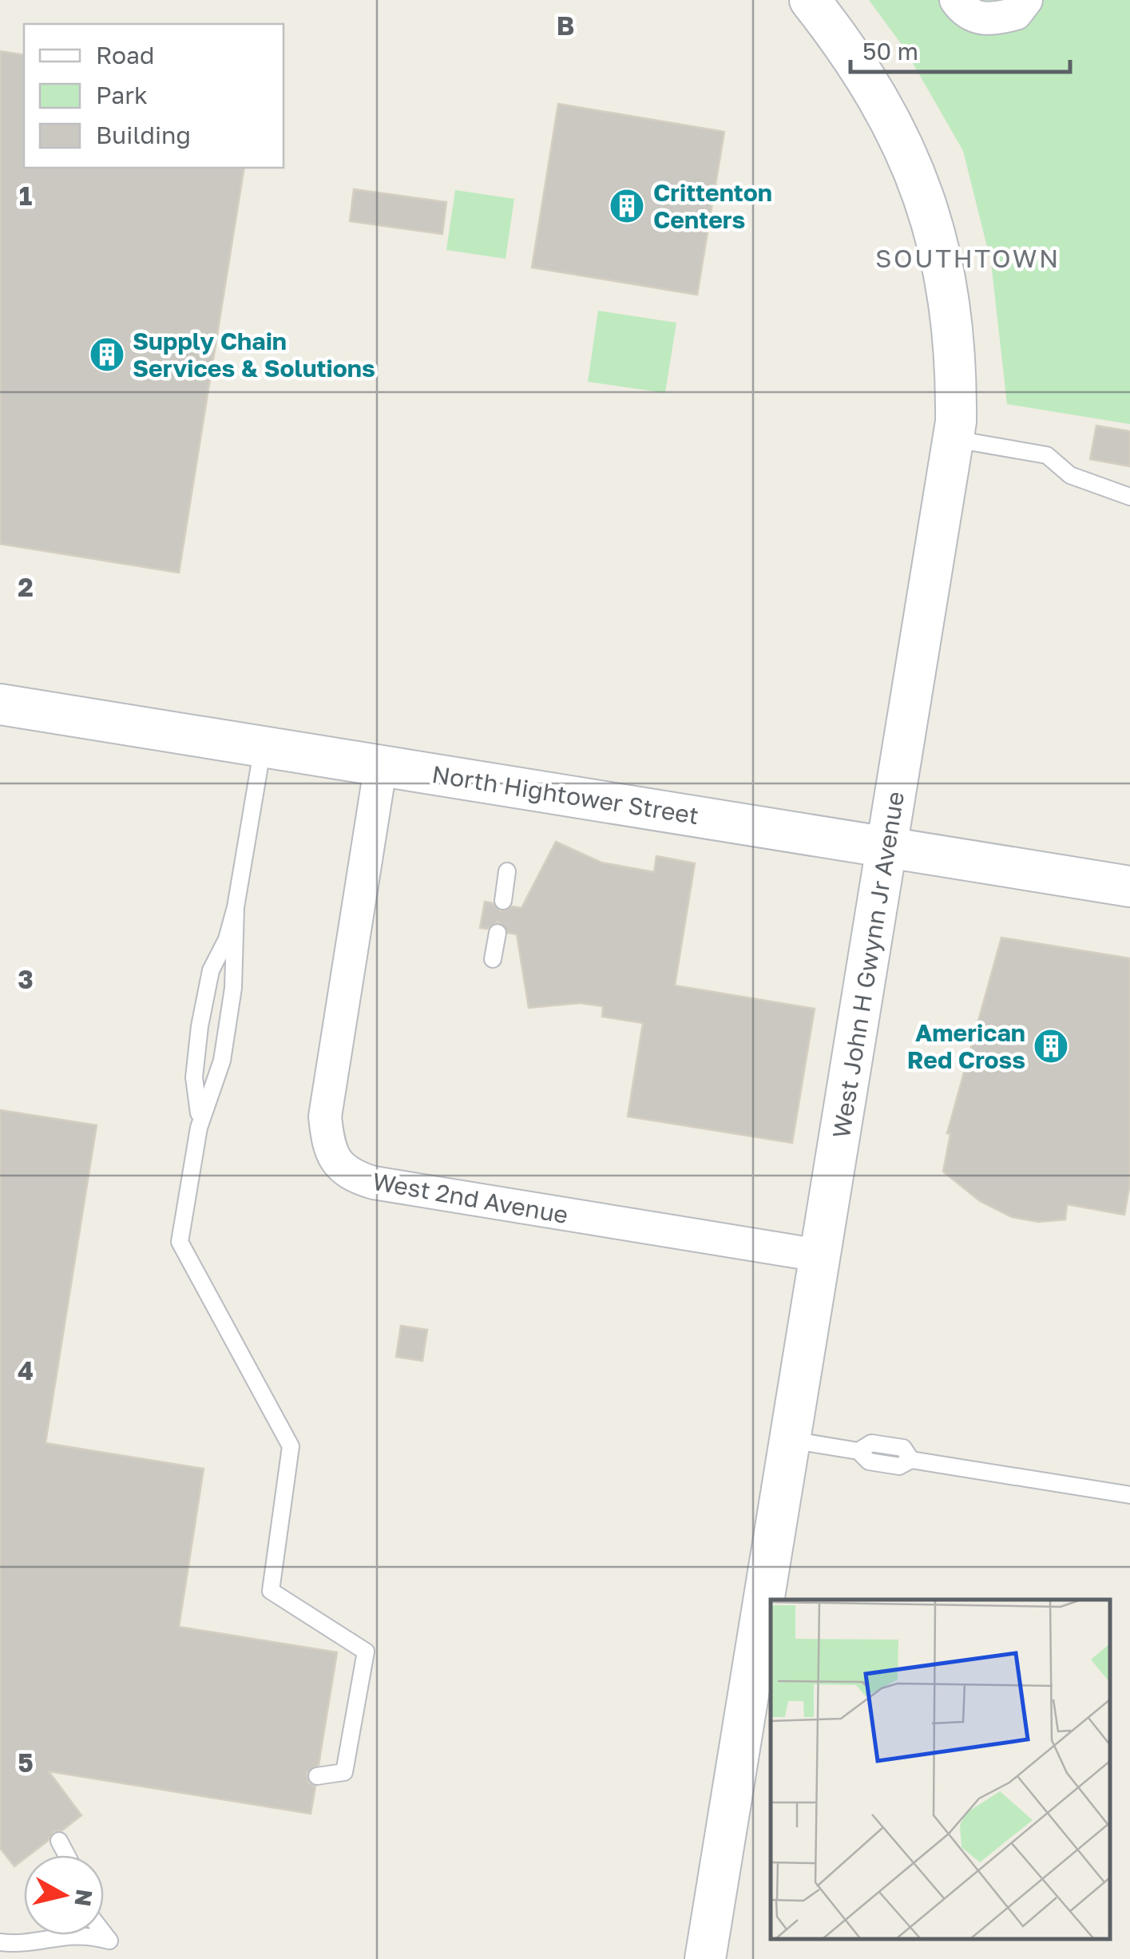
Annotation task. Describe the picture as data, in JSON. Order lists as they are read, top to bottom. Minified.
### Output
{"streets":{"street":["North Hightower Street","West John H Gwynn Jr Avenue","West 2nd Avenue"]},"crossings":[["North Hightower Street","West John H Gwynn Jr Avenue"],["North Hightower Street","West 2nd Avenue"],["West John H Gwynn Jr Avenue","West 2nd Avenue"]],"districts":["SOUTHTOWN"],"places":{"building":["Crittenton Centers","Supply Chain Services & Solutions","American Red Cross"]},"legend":["Road","Park","Building"],"scale_bar":"50 m","north":"right","grid":{"columns":["B"],"rows":["1","2","3","4","5"]}}
